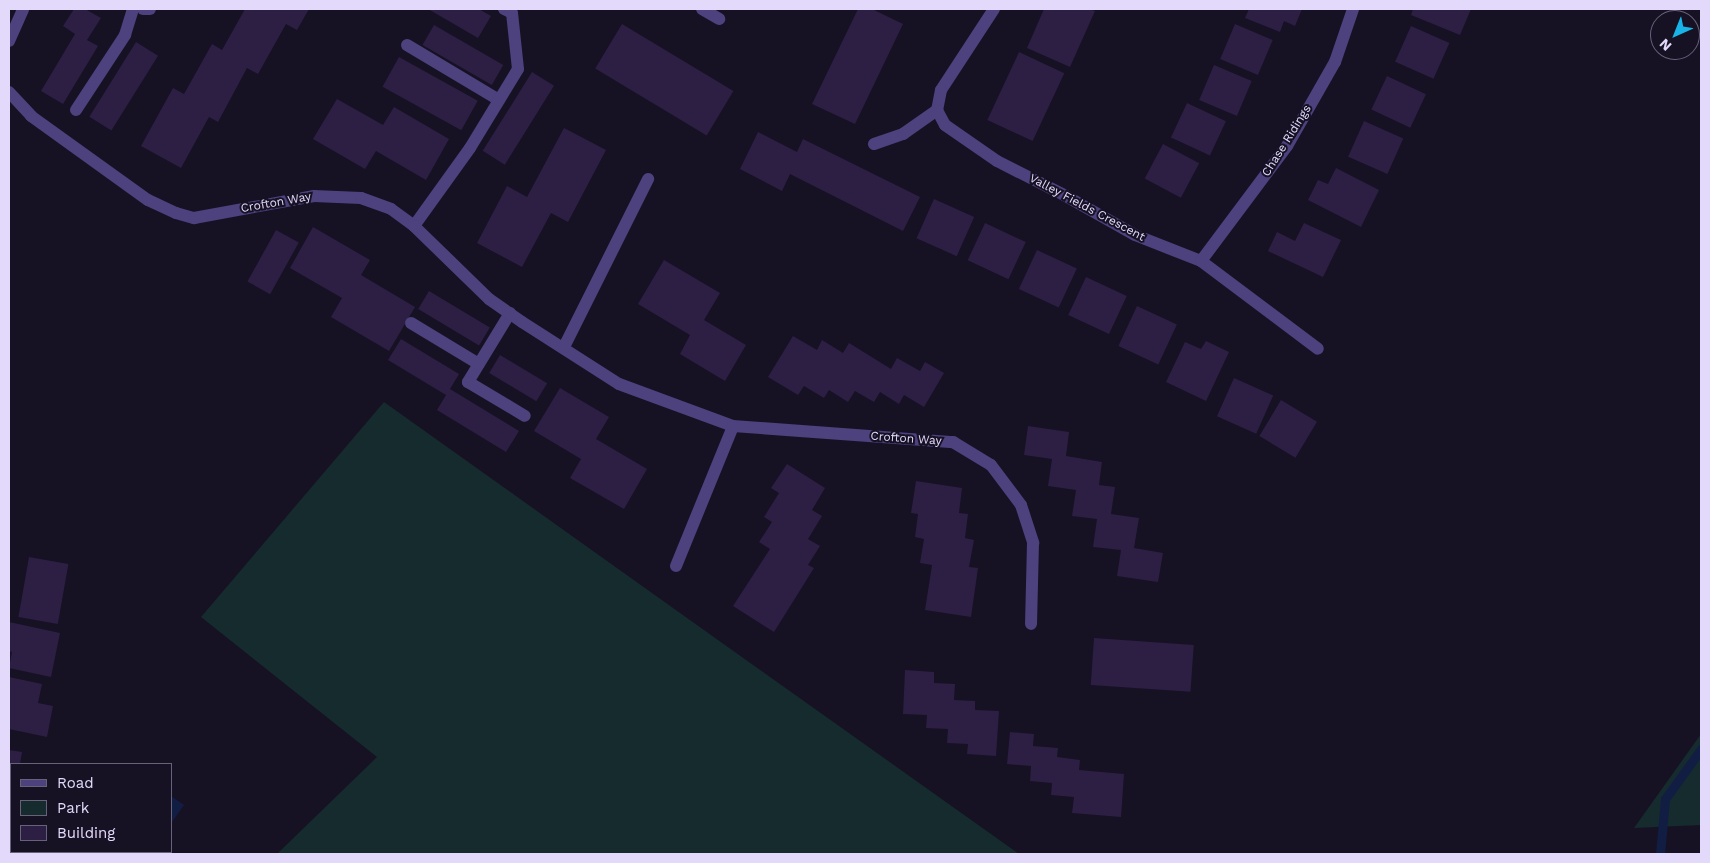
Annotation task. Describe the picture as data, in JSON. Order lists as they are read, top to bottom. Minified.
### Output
{"streets":{"street":["Chase Ridings","Crofton Way","Valley Fields Crescent"]},"crossings":[["Chase Ridings","Valley Fields Crescent"]],"legend":["Road","Park","Building"],"north":"bottom left"}
